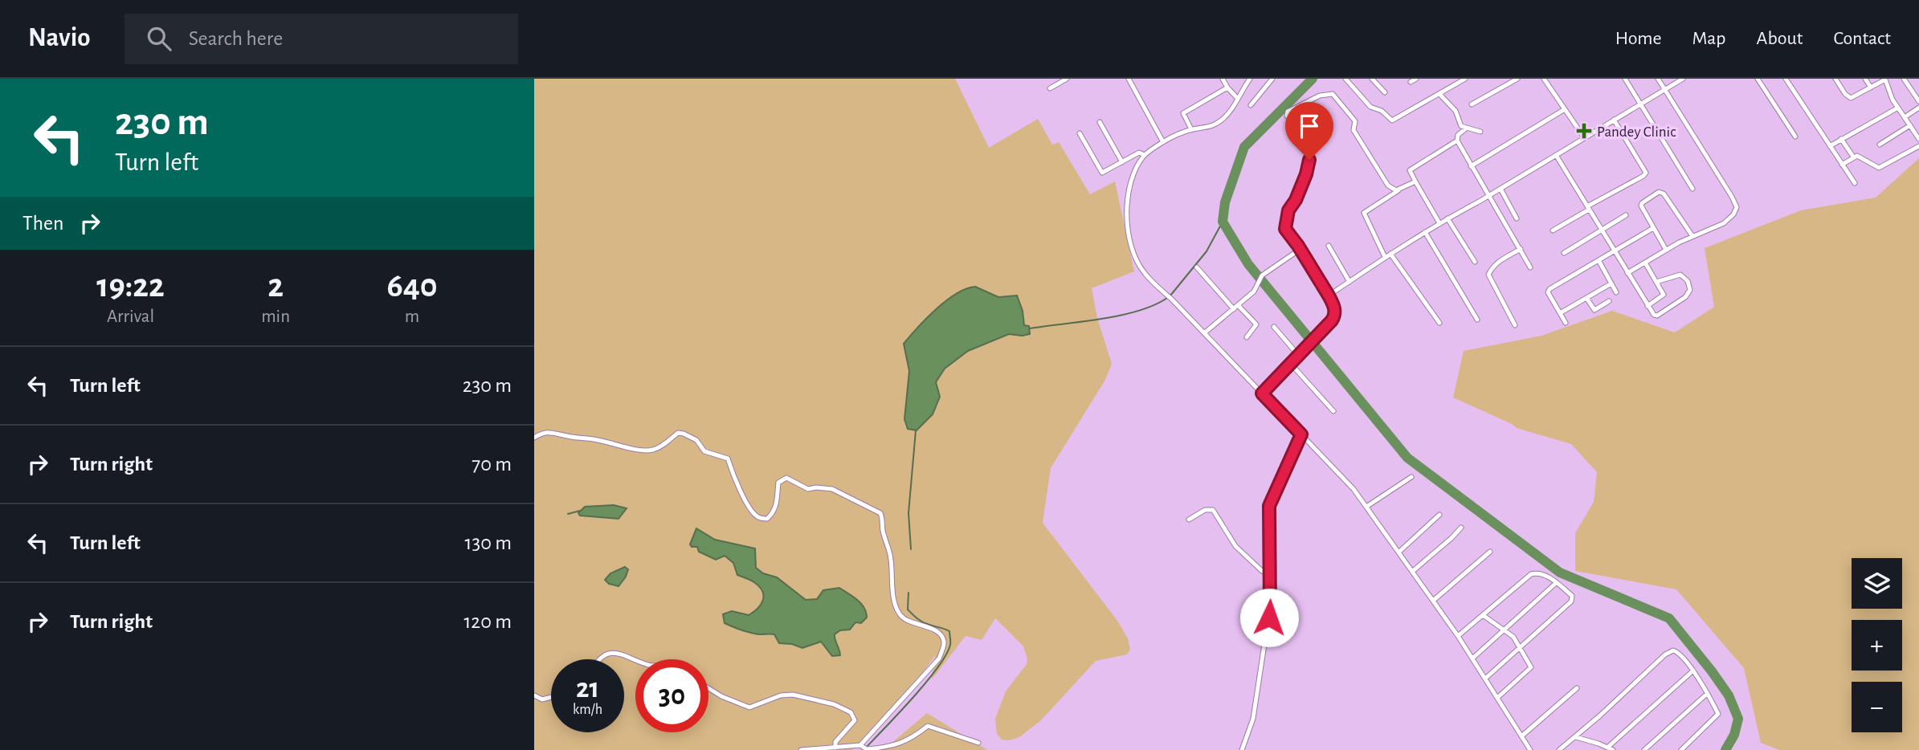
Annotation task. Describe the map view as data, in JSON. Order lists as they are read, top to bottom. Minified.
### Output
{"places":{"health":["Pandey Clinic"]},"page":{"header":"Navio","search":"Search here","nav":["Home","Map","About","Contact"],"turn":["230 m","Turn left"],"then":"Then","eta":["19:22","Arrival","2","min","640","m"],"list":[{"name":"Turn left","value":"230 m"},{"name":"Turn right","value":"70 m"},{"name":"Turn left","value":"130 m"},{"name":"Turn right","value":"120 m"}],"map_buttons":["+","−"],"speed":"21 km/h","limit":"30"}}
